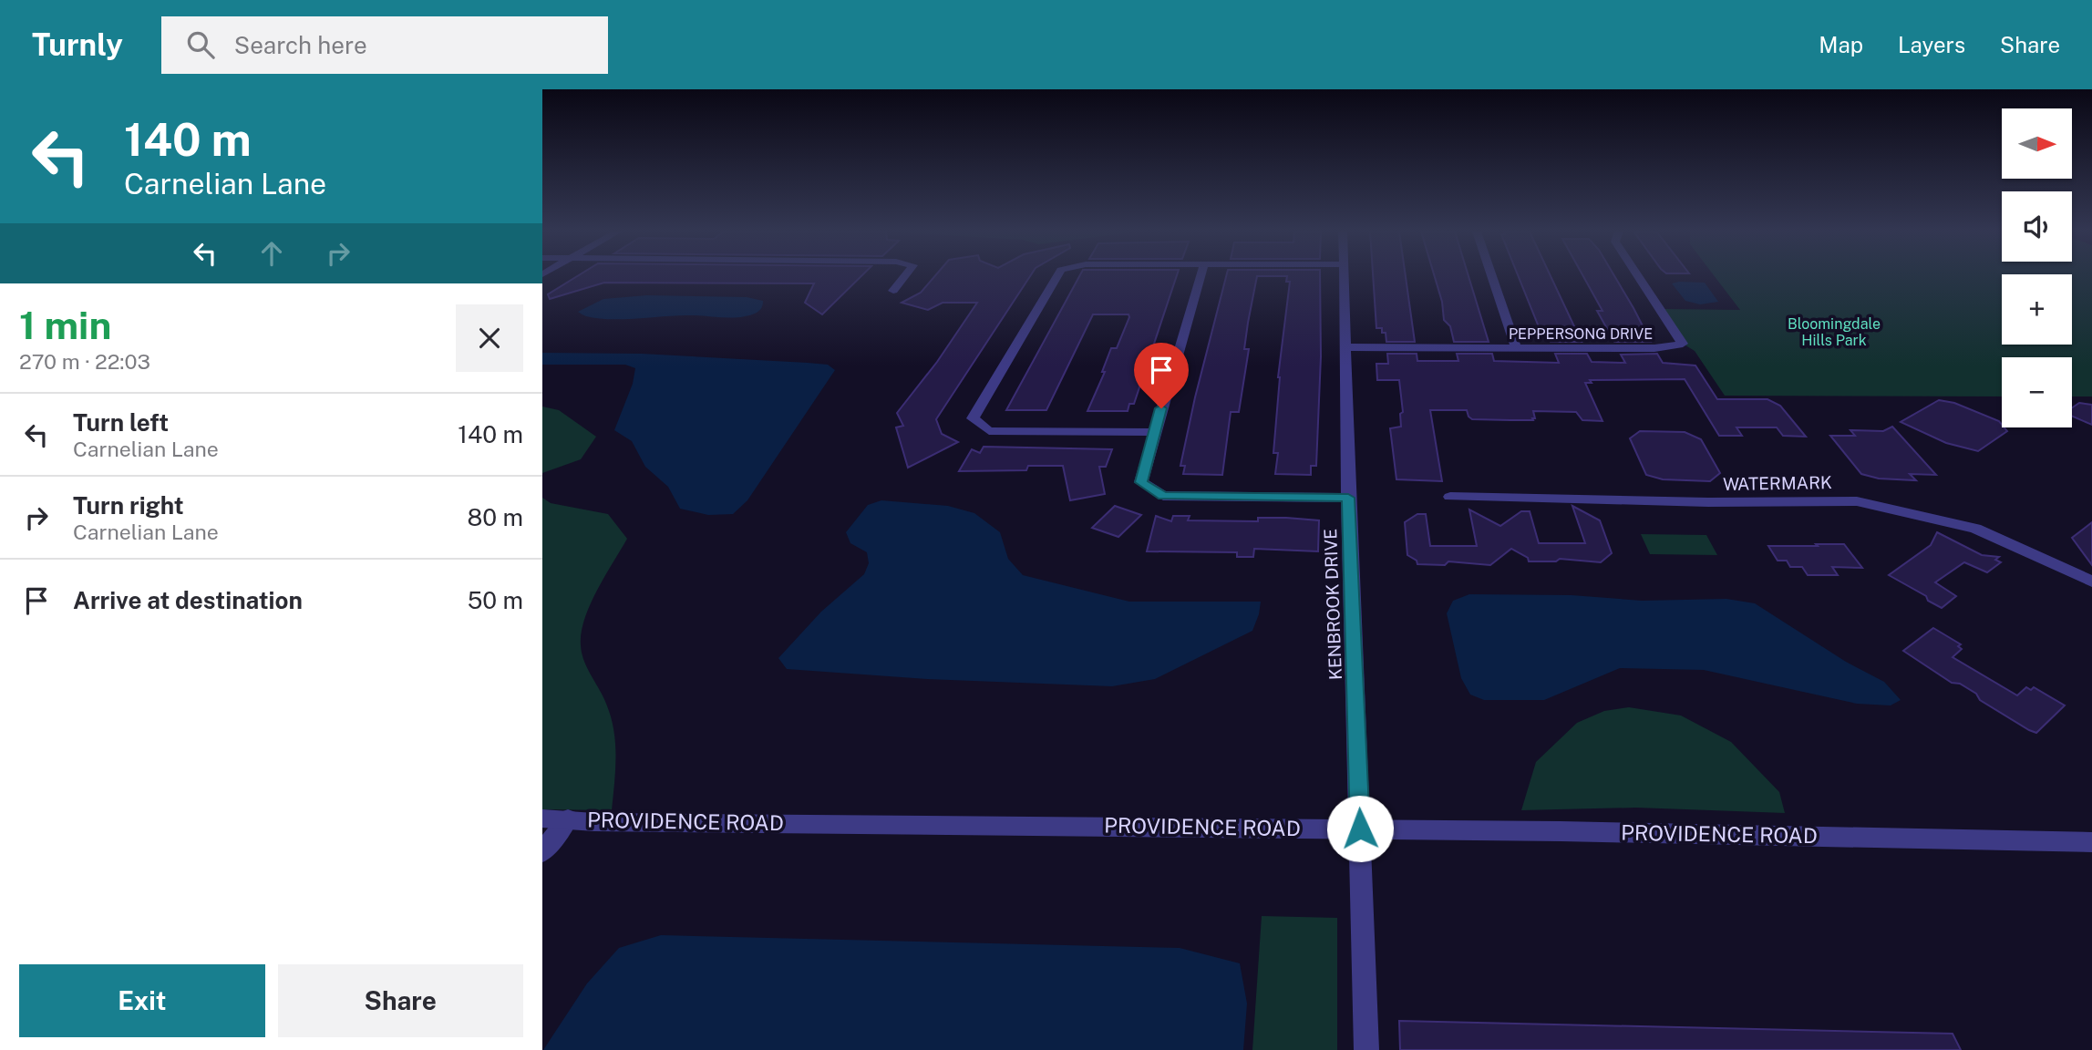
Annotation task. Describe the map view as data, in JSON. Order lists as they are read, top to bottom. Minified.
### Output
{"streets":{"street":["PEPPERSONG DRIVE","WATERMARK","KENBROOK DRIVE","PROVIDENCE ROAD"]},"crossings":[["PEPPERSONG DRIVE","KENBROOK DRIVE"],["KENBROOK DRIVE","PROVIDENCE ROAD"]],"parks":["Bloomingdale Hills Park"],"north":"right","page":{"header":"Turnly","search":"Search here","nav":["Map","Layers","Share"],"turn":["140 m","Carnelian Lane"],"map_buttons":["+","−"],"heading":["1 min","270 m · 22:03"],"list":[{"name":"Turn left","note":"Carnelian Lane","value":"140 m"},{"name":"Turn right","note":"Carnelian Lane","value":"80 m"},{"name":"Arrive at destination","value":"50 m"}],"buttons":["Exit","Share"]}}
